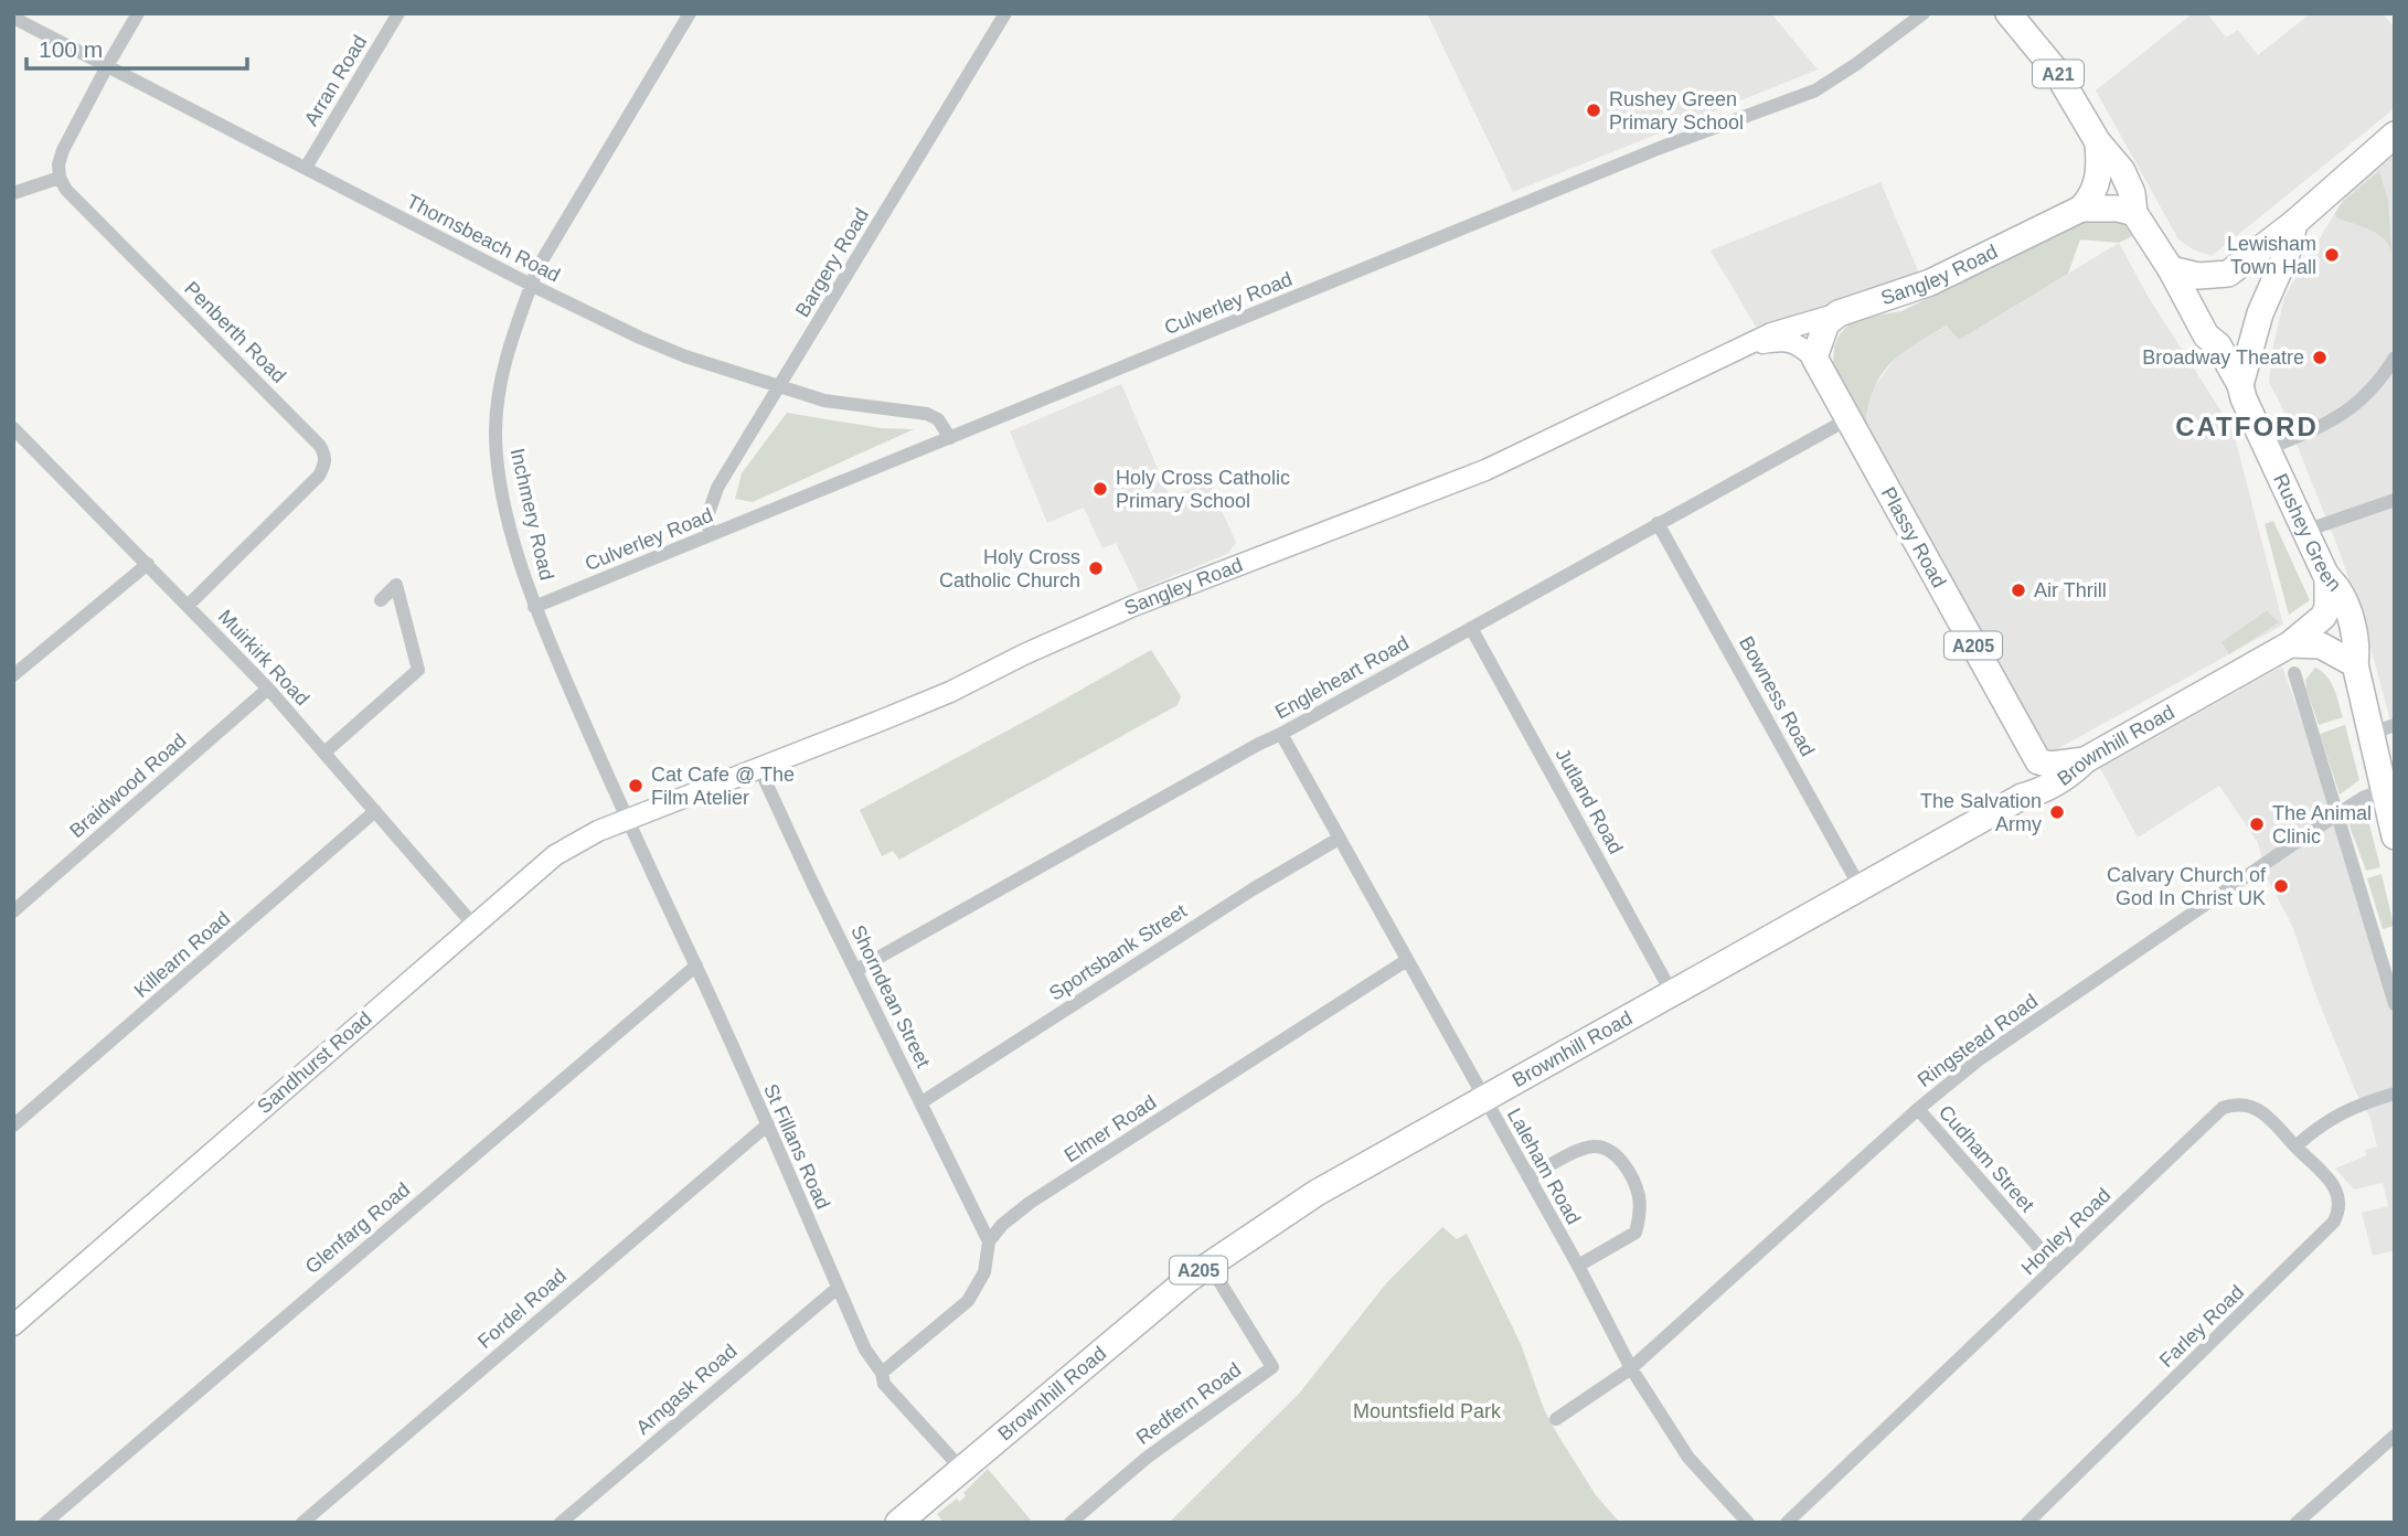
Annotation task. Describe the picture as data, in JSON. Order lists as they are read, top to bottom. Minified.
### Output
{"streets":{"highway":["A21","Sangley Road","Rushey Green","Plassy Road","A205","Brownhill Road"],"street":["Arran Road","Thornsbeach Road","Bargery Road","Culverley Road","Penberth Road","Inchmery Road","Muirkirk Road","Engleheart Road","Bowness Road","Braidwood Road","Jutland Road","Sportsbank Street","Killearn Road","Shorndean Street","Ringstead Road","Sandhurst Road","Elmer Road","St Fillans Road","Cudham Street","Laleham Road","Glenfarg Road","Honley Road","Fordel Road","Farley Road","Arngask Road","Redfern Road"]},"crossings":[["A21","Sangley Road"],["A21","Rushey Green"],["Arran Road","Thornsbeach Road"],["Thornsbeach Road","Bargery Road"],["Thornsbeach Road","Culverley Road"],["Thornsbeach Road","Inchmery Road"],["Bargery Road","Culverley Road"],["Sangley Road","Inchmery Road"],["Sangley Road","Rushey Green"],["Sangley Road","Plassy Road"],["Sangley Road","Shorndean Street"],["Sangley Road","Sandhurst Road"],["Sangley Road","St Fillans Road"],["Culverley Road","Inchmery Road"],["Penberth Road","Muirkirk Road"],["Inchmery Road","Sandhurst Road"],["Inchmery Road","St Fillans Road"],["Rushey Green","Brownhill Road"],["Rushey Green","Ringstead Road"],["Plassy Road","A205"],["Plassy Road","Engleheart Road"],["A205","Brownhill Road"],["Muirkirk Road","Braidwood Road"],["Muirkirk Road","Killearn Road"],["Muirkirk Road","Sandhurst Road"],["Engleheart Road","Bowness Road"],["Engleheart Road","Jutland Road"],["Engleheart Road","Shorndean Street"],["Engleheart Road","Laleham Road"],["Bowness Road","Brownhill Road"],["Brownhill Road","Jutland Road"],["Brownhill Road","St Fillans Road"],["Brownhill Road","Laleham Road"],["Brownhill Road","Redfern Road"],["Sportsbank Street","Shorndean Street"],["Sportsbank Street","Laleham Road"],["Shorndean Street","Elmer Road"],["Ringstead Road","Cudham Street"],["Ringstead Road","Laleham Road"],["Sandhurst Road","St Fillans Road"],["Elmer Road","Laleham Road"],["St Fillans Road","Glenfarg Road"],["St Fillans Road","Fordel Road"],["St Fillans Road","Arngask Road"],["Cudham Street","Honley Road"],["Honley Road","Farley Road"]],"districts":["CATFORD"],"parks":["Mountsfield Park"],"places":["Rushey Green Primary School","Lewisham Town Hall","Broadway Theatre","Holy Cross Catholic Primary School","Holy Cross Catholic Church","Air Thrill","Cat Cafe @ The Film Atelier","The Salvation Army","The Animal Clinic","Calvary Church of God In Christ UK"],"scale_bar":"100 m"}
